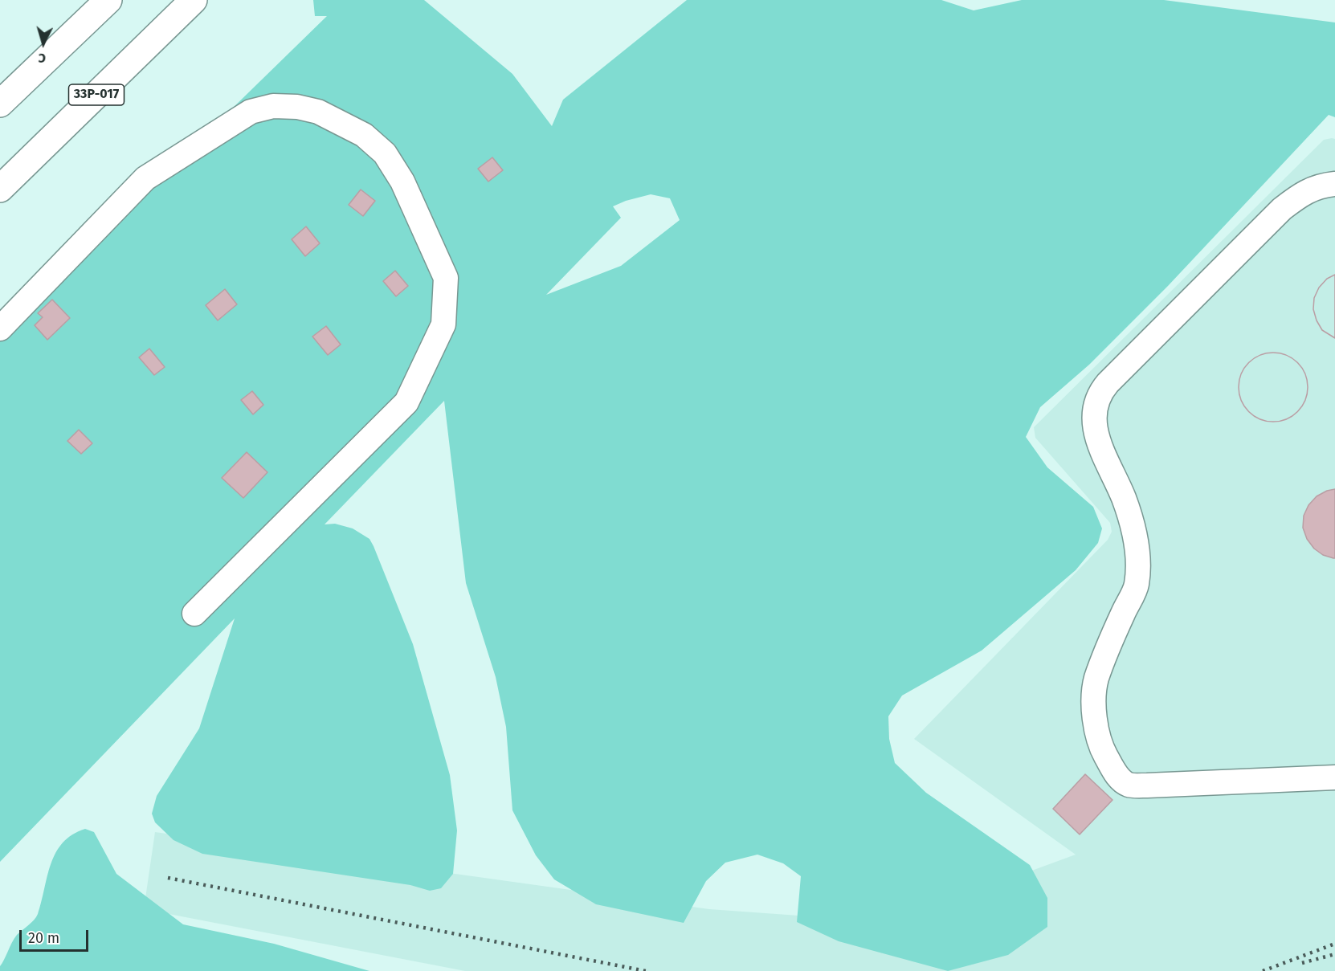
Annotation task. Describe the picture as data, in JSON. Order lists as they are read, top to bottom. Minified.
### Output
{"streets":{"highway":["33Р-017"]},"scale_bar":"20 m","north":"bottom"}
